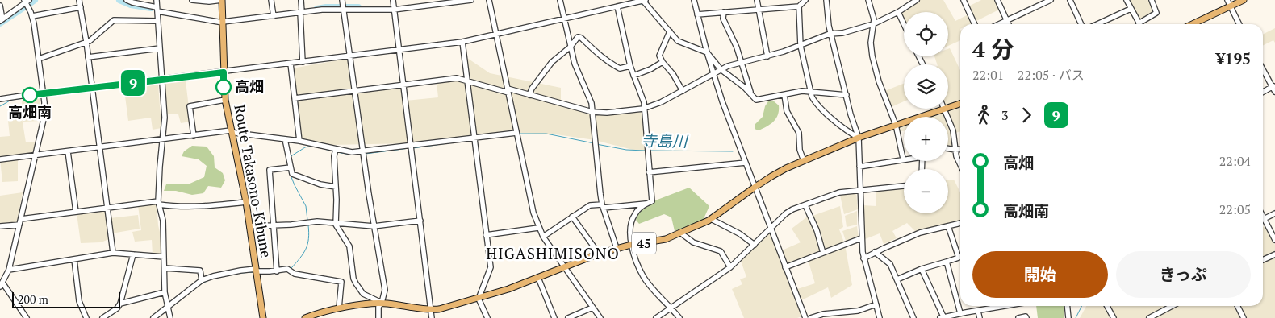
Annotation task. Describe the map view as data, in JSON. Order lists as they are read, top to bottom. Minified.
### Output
{"streets":{"main road":["Route Takasono-Kibune","45"]},"districts":["HIGASHIMISONO"],"water":["寺島川"],"places":["高畑","高畑南"],"lines":["bus line 9"],"scale_bar":"200 m","page":{"on_map":"9","map_buttons":["+","−"],"heading":["4 分","22:01 – 22:05 · バス","¥195"],"legs":["3","9"],"list":[{"name":"高畑","value":"22:04"},{"name":"高畑南","value":"22:05"}],"buttons":["開始","きっぷ"],"scale":"200 m"}}
